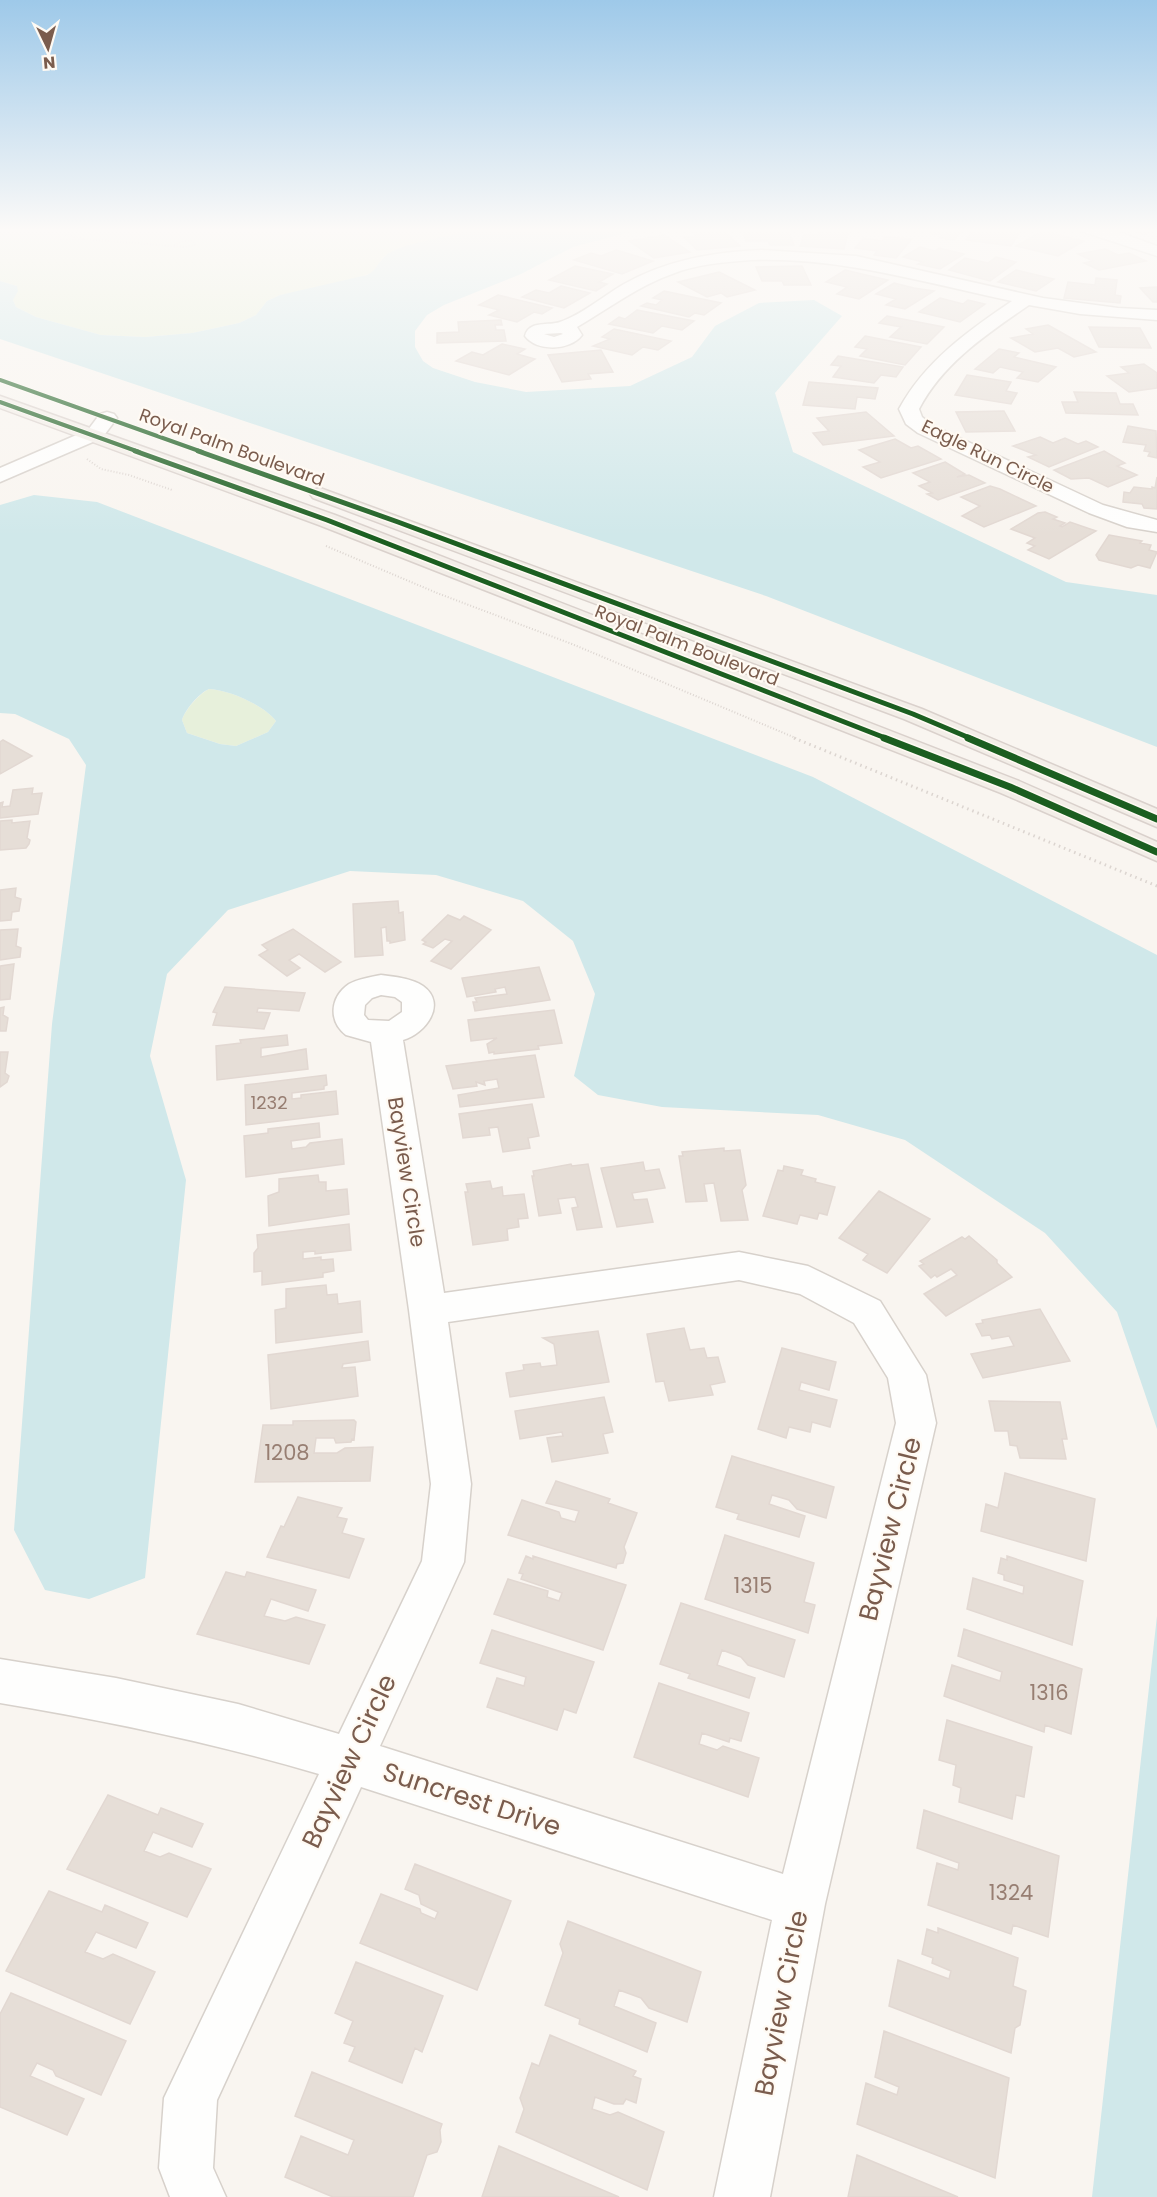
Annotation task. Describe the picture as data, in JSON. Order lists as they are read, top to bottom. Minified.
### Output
{"streets":{"main road":["Royal Palm Boulevard"],"street":["Eagle Run Circle","Bayview Circle","Suncrest Drive"]},"crossings":[["Bayview Circle","Suncrest Drive"]],"house_numbers":["1232","1208","1315","1316","1324"],"north":"bottom"}
